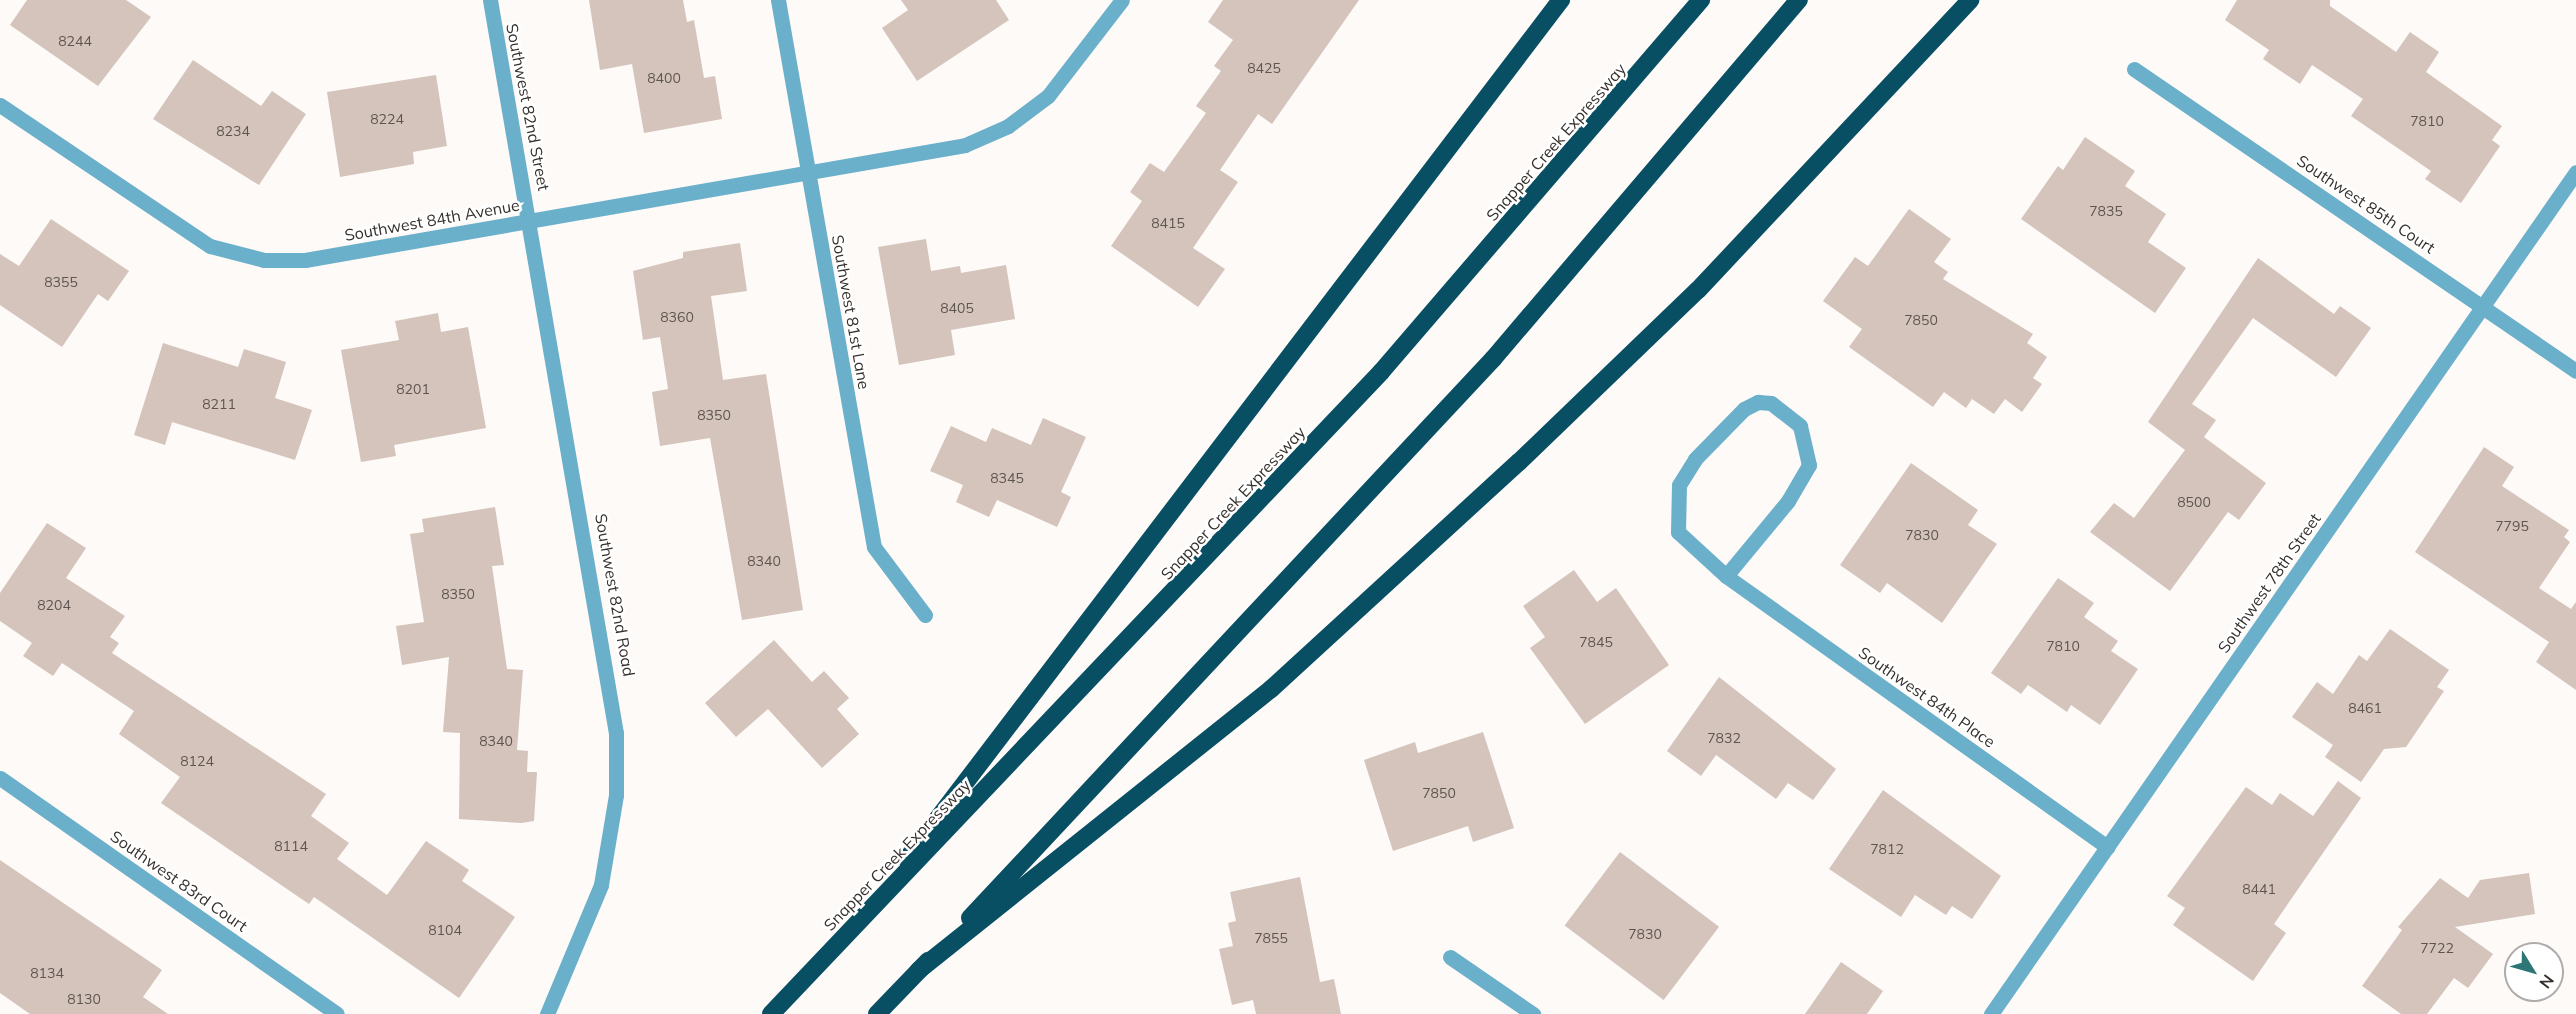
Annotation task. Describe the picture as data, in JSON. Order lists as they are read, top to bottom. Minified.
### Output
{"streets":{"highway":["Snapper Creek Expressway"],"street":["Southwest 82nd Street","Southwest 85th Court","Southwest 84th Avenue","Southwest 81st Lane","Southwest 78th Street","Southwest 82nd Road","Southwest 84th Place","Southwest 83rd Court"]},"crossings":[["Southwest 82nd Street","Southwest 84th Avenue"],["Southwest 82nd Street","Southwest 82nd Road"],["Southwest 85th Court","Southwest 78th Street"],["Southwest 84th Avenue","Southwest 81st Lane"],["Southwest 84th Avenue","Southwest 82nd Road"],["Southwest 78th Street","Southwest 84th Place"]],"house_numbers":["8244","8425","8400","8224","7810","8234","7835","8415","8355","8405","8360","7850","8201","8211","8350","8345","8500","7795","7830","8340","8350","8204","7845","7810","8461","7832","8340","8124","7850","8114","7812","8441","8104","7830","7855","7722","8134","8130"],"north":"bottom right"}
